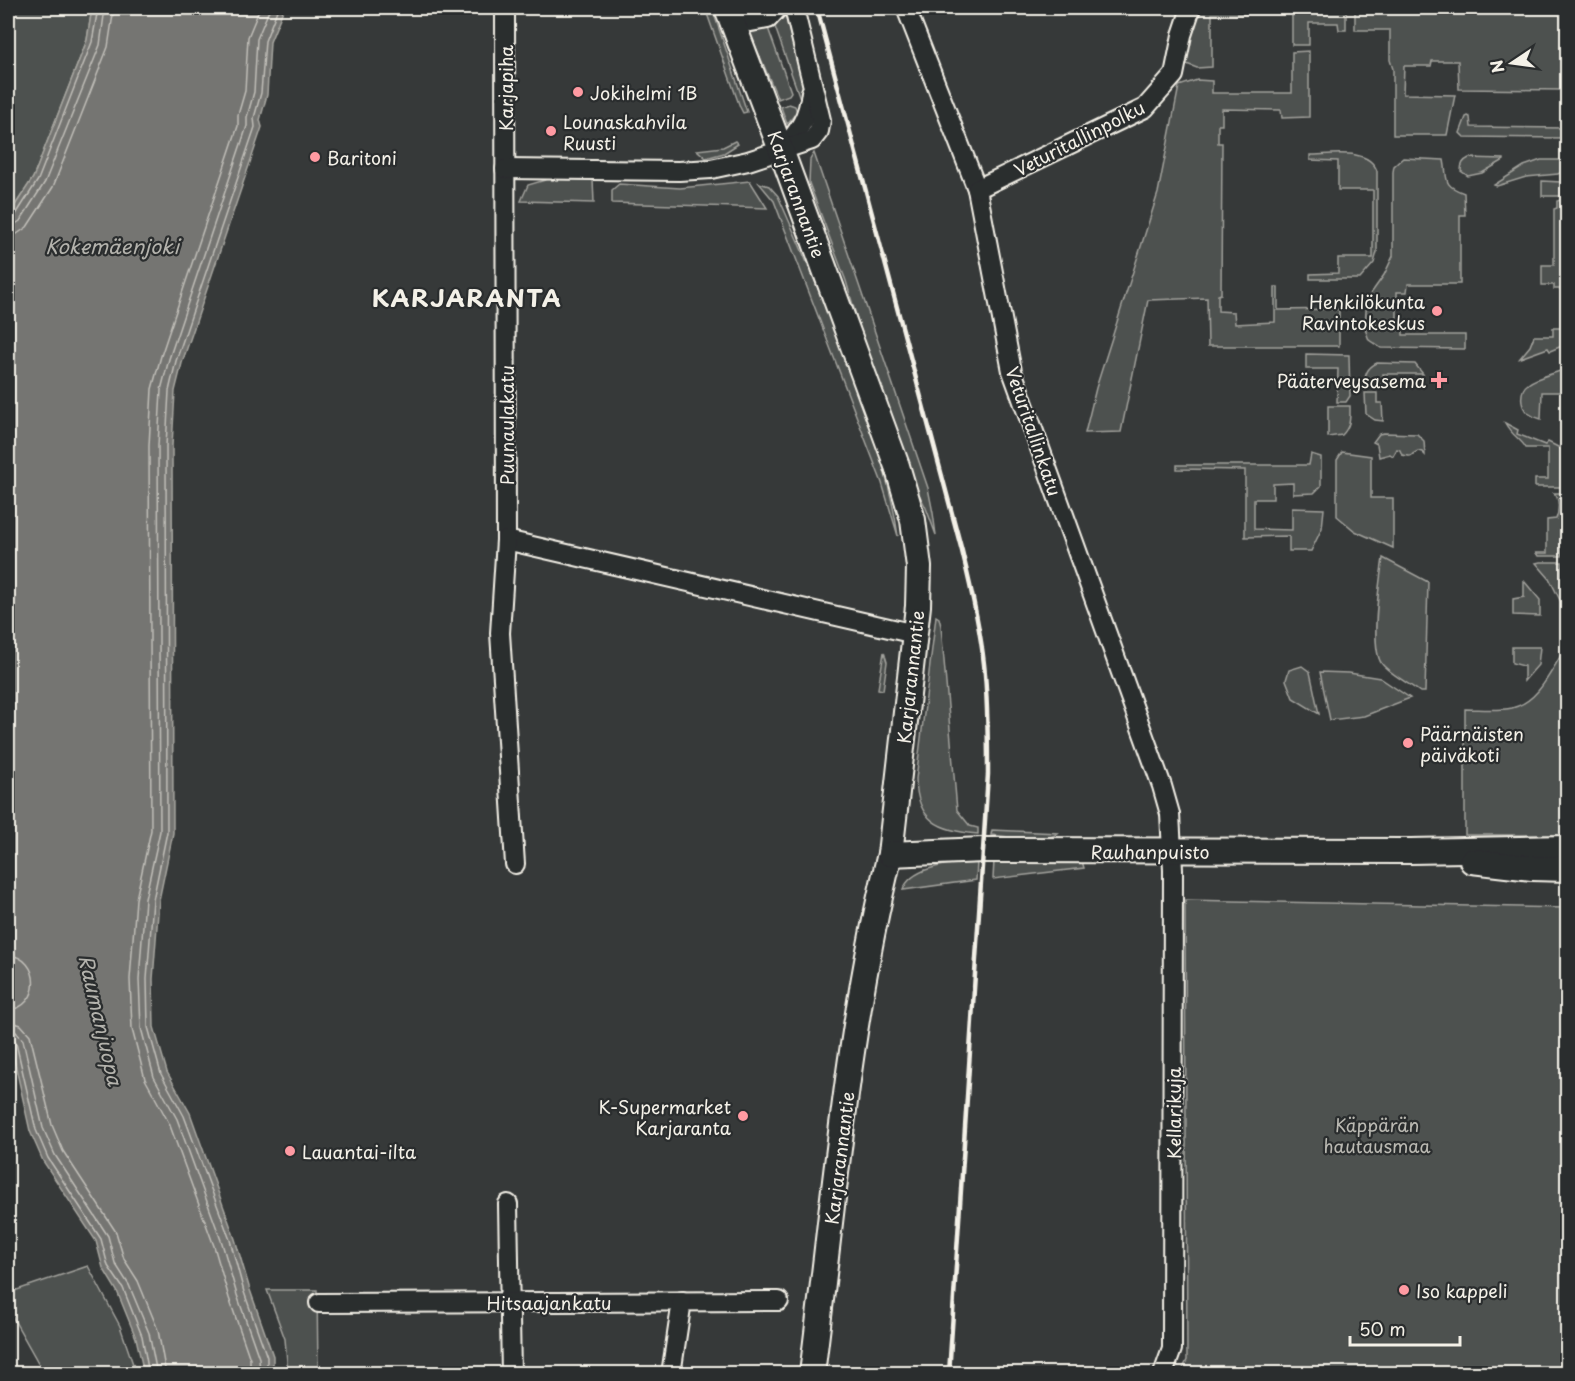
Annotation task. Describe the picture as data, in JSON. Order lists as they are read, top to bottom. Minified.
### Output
{"streets":{"main road":["Karjarannantie","Rauhanpuisto"],"street":["Karjapiha","Veturitallinpolku","Puunaulakatu","Veturitallinkatu","Kellarikuja","Hitsaajankatu"]},"crossings":[["Karjapiha","Puunaulakatu"],["Veturitallinpolku","Veturitallinkatu"],["Karjarannantie","Rauhanpuisto"],["Veturitallinkatu","Rauhanpuisto"],["Veturitallinkatu","Kellarikuja"],["Rauhanpuisto","Kellarikuja"]],"districts":["KARJARANTA"],"water":["Kokemäenjoki","Raumanjuopa"],"parks":["Käppärän hautausmaa"],"places":{"other":["Jokihelmi 1B","Lounaskahvila Ruusti","Baritoni","Henkilökunta Ravintokeskus","Päärnäisten päiväkoti","K-Supermarket Karjaranta","Lauantai-ilta","Iso kappeli"],"health":["Pääterveysasema"]},"scale_bar":"50 m","north":"left"}
